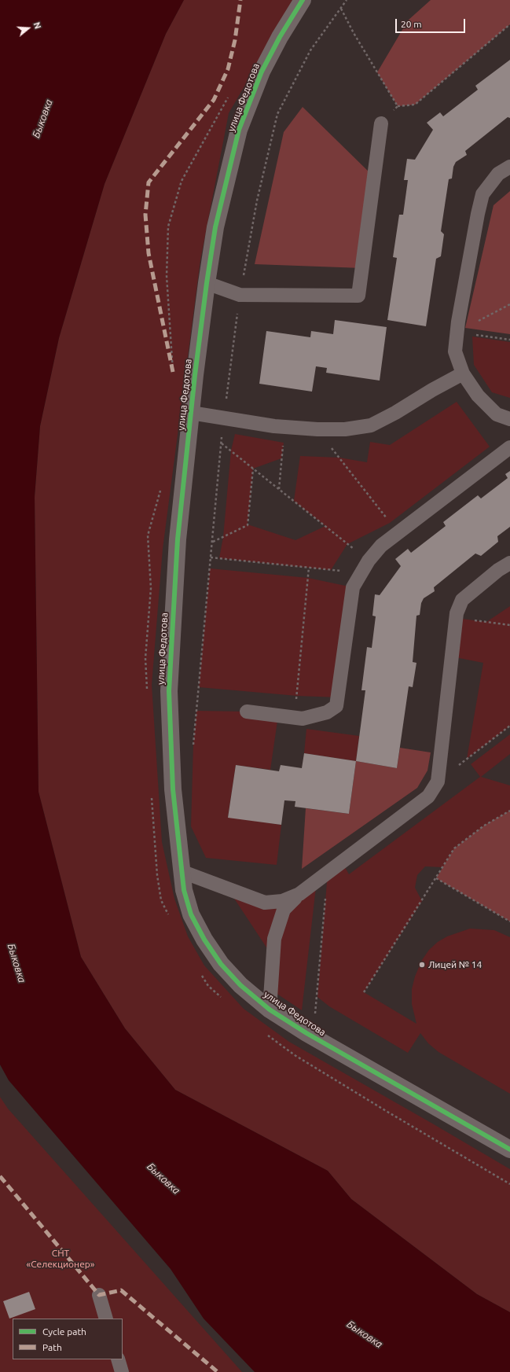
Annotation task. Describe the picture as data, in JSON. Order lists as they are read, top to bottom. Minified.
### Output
{"streets":{"street":["улица Федотова"]},"water":["Быковка"],"parks":["СНТ «Селекционер»"],"places":["Лицей № 14"],"legend":["Cycle path","Path"],"scale_bar":"20 m","north":"right"}
